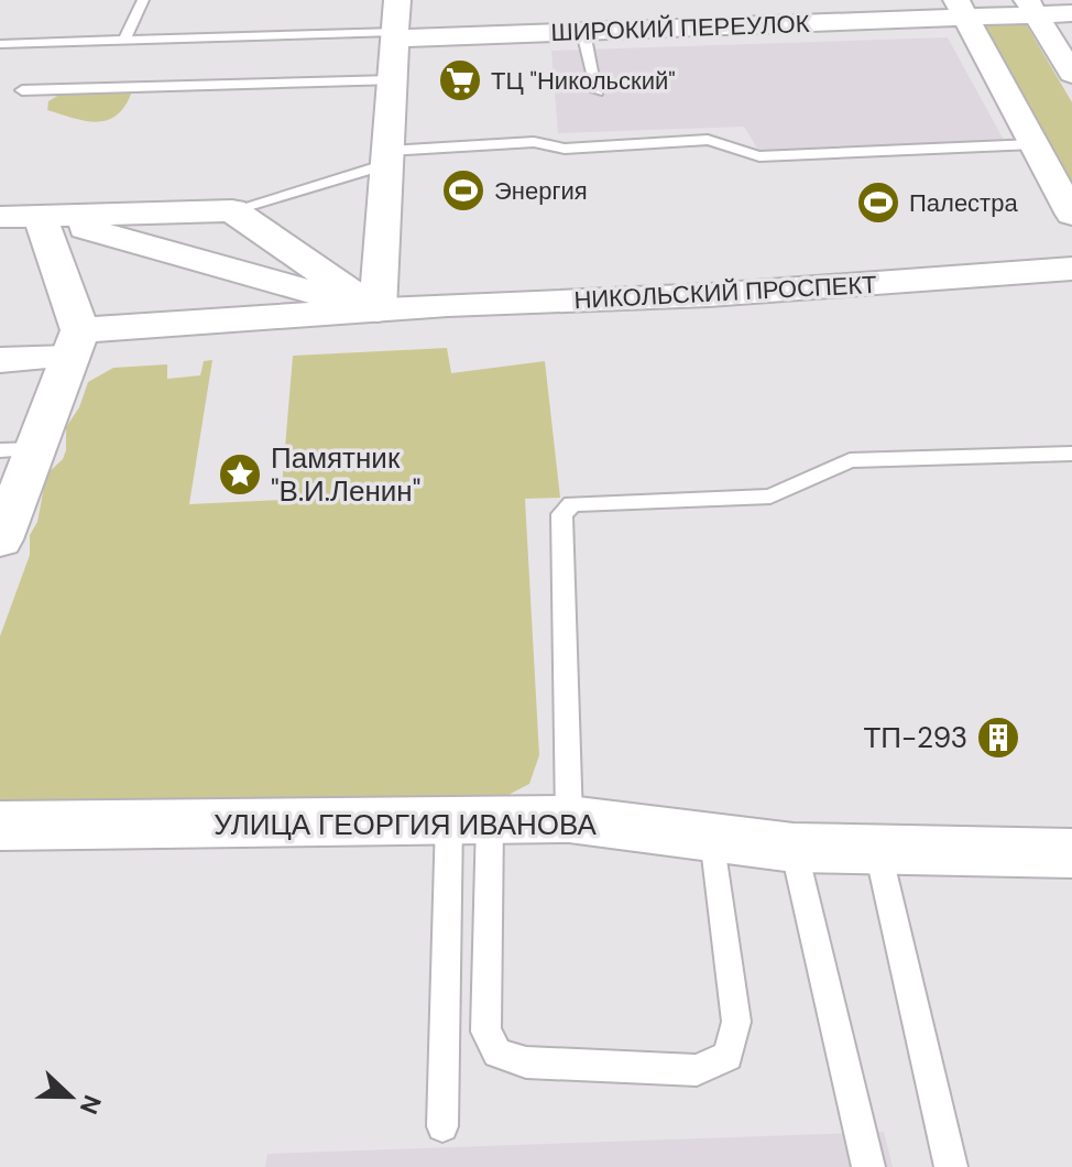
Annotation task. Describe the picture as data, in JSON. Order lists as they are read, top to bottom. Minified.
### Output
{"streets":{"street":["ШИРОКИЙ ПЕРЕУЛОК","НИКОЛЬСКИЙ ПРОСПЕКТ","УЛИЦА ГЕОРГИЯ ИВАНОВА"]},"places":{"supermarket":["ТЦ \"Никольский\""],"sports":["Энергия","Палестра"],"place":["Памятник \"В.И.Ленин\""],"building":["ТП-293"]},"north":"right"}
